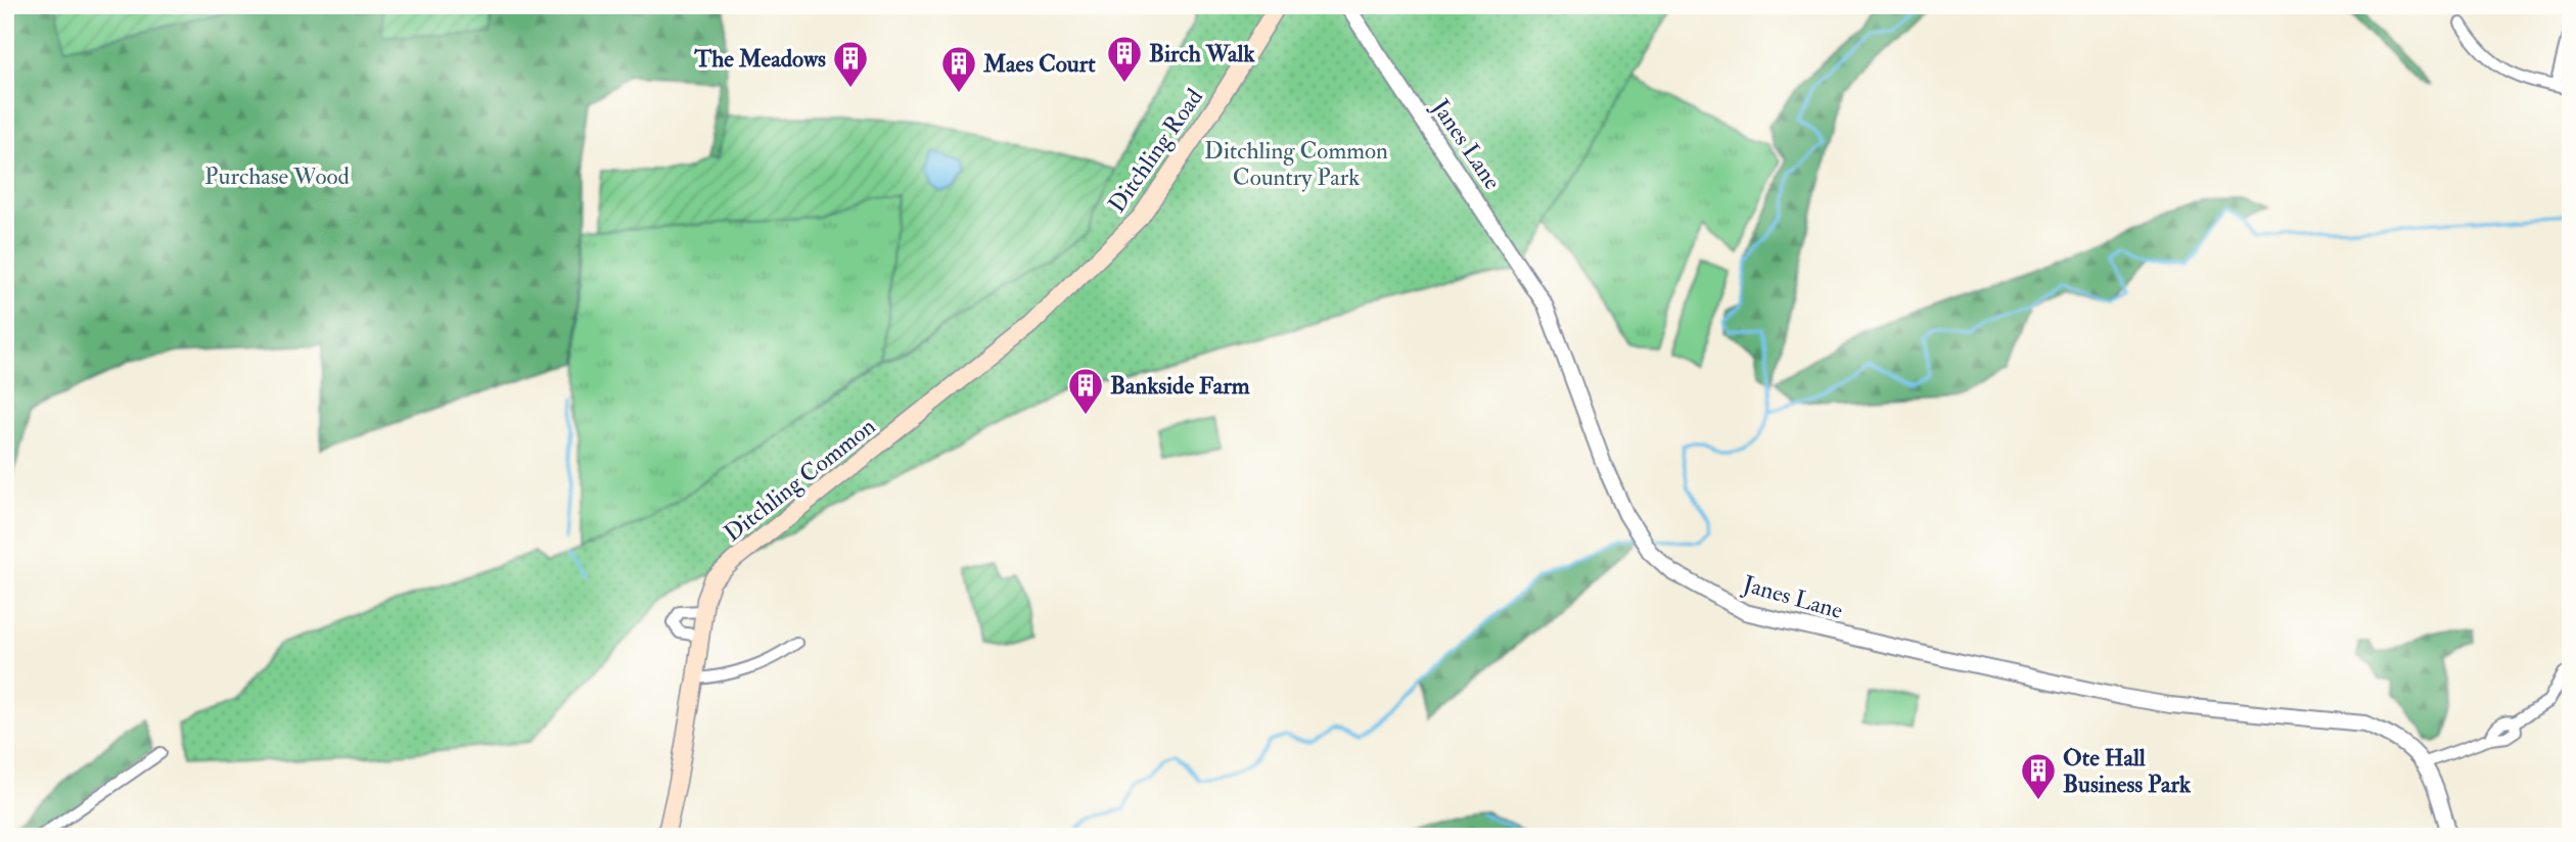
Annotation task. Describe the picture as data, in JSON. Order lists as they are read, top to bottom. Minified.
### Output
{"streets":{"main road":["Ditchling Road","Ditchling Common"],"street":["Janes Lane"]},"crossings":[["Ditchling Road","Ditchling Common"]],"parks":["Ditchling Common Country Park","Purchase Wood"],"places":{"building":["Birch Walk","The Meadows","Maes Court","Bankside Farm","Ote Hall Business Park"]}}
